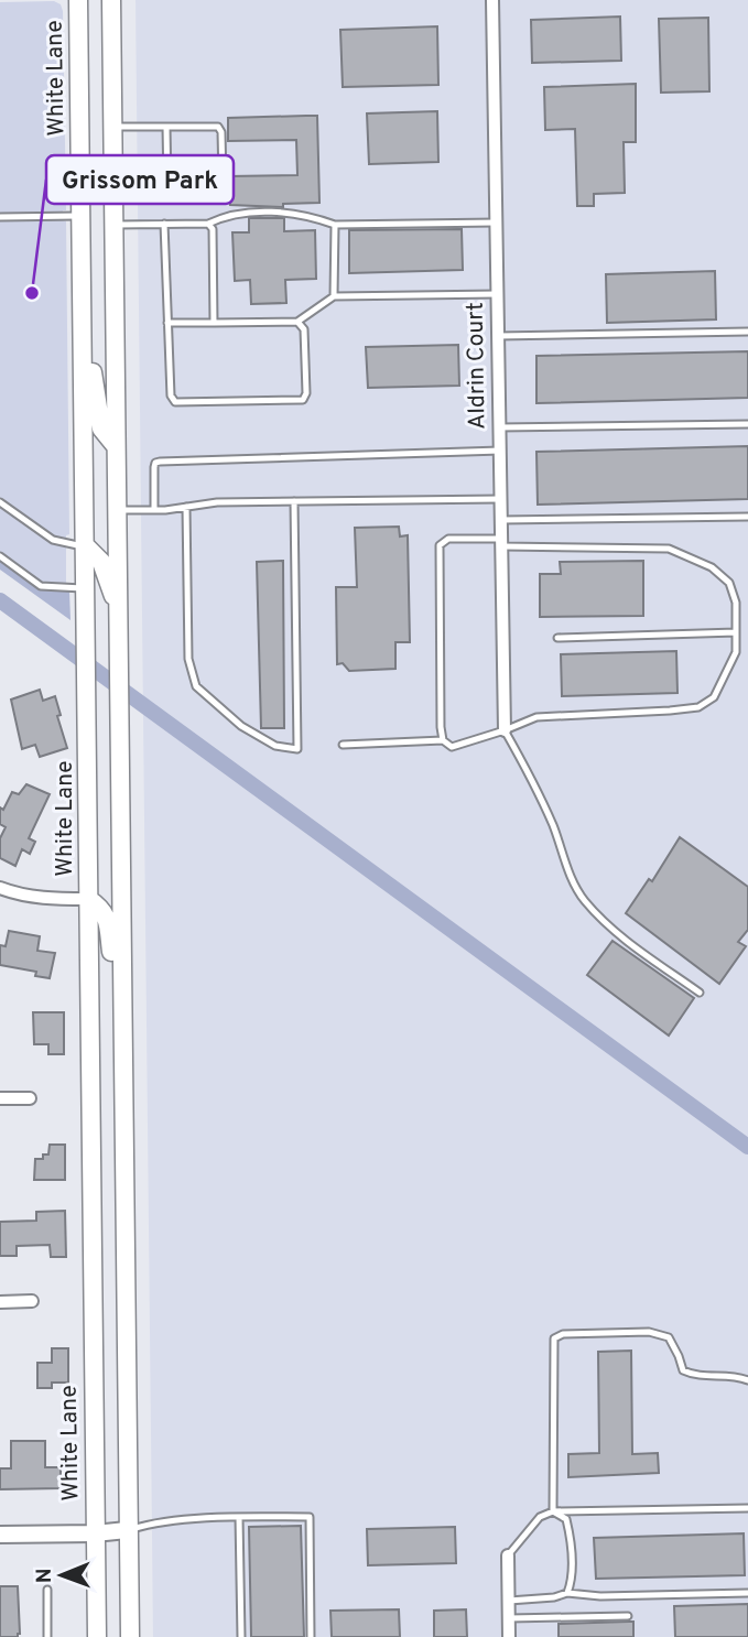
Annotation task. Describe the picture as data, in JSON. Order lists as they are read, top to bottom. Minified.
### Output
{"streets":{"main road":["White Lane"],"street":["Aldrin Court"]},"places":["Grissom Park"],"north":"left"}
